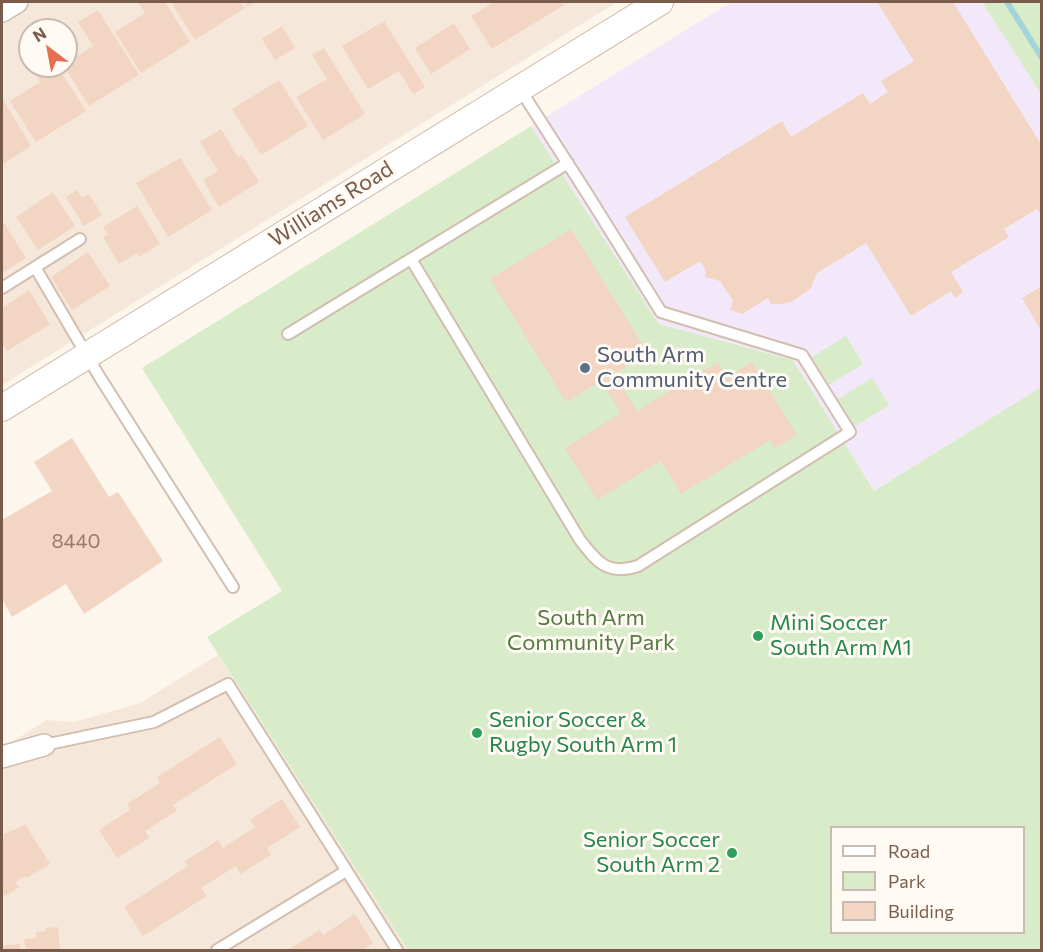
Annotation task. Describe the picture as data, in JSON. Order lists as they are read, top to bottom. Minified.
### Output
{"streets":{"street":["Williams Road"]},"parks":["South Arm Community Park"],"places":["South Arm Community Centre","Mini Soccer South Arm M1","Senior Soccer & Rugby South Arm 1","Senior Soccer South Arm 2"],"house_numbers":["8440"],"legend":["Road","Park","Building"],"north":"top left"}
